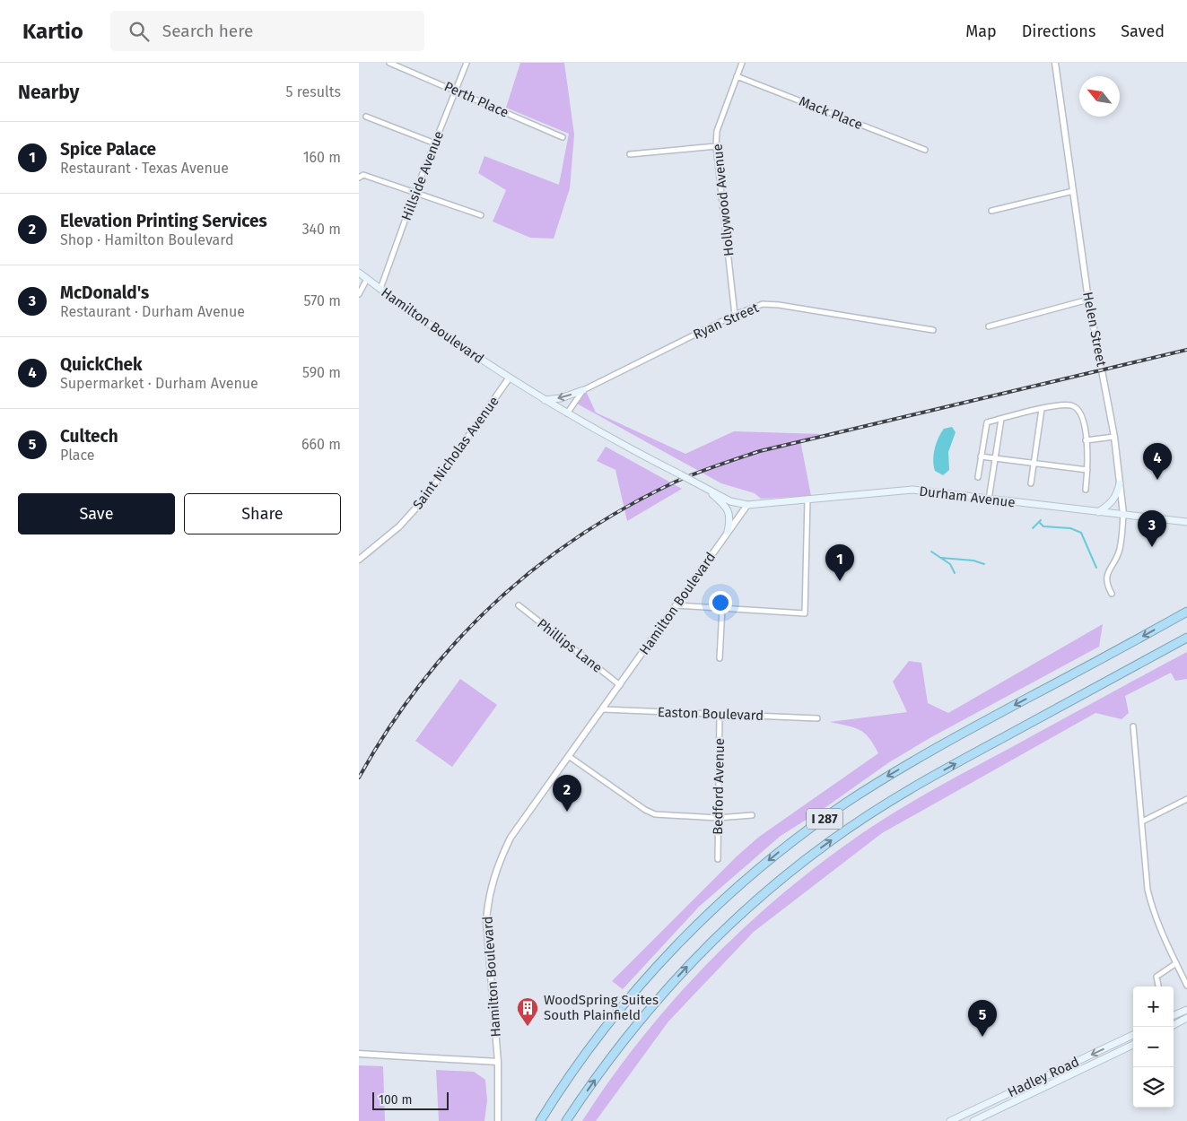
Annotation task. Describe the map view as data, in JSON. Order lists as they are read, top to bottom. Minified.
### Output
{"streets":{"highway":["I 287"],"main road":["Hamilton Boulevard","Durham Avenue","Hadley Road"],"street":["Perth Place","Mack Place","Hillside Avenue","Hollywood Avenue","Ryan Street","Helen Street","Saint Nicholas Avenue","Phillips Lane","Easton Boulevard","Bedford Avenue"]},"crossings":[["Perth Place","Hillside Avenue"],["Mack Place","Hollywood Avenue"],["Hillside Avenue","Hamilton Boulevard"],["Hollywood Avenue","Ryan Street"],["Ryan Street","Hamilton Boulevard"],["Hamilton Boulevard","Saint Nicholas Avenue"],["Hamilton Boulevard","Durham Avenue"],["Hamilton Boulevard","Phillips Lane"],["Hamilton Boulevard","Easton Boulevard"],["Helen Street","Durham Avenue"],["Easton Boulevard","Bedford Avenue"]],"places":{"building":["WoodSpring Suites South Plainfield"]},"scale_bar":"100 m","north":"top left","page":{"header":"Kartio","search":"Search here","nav":["Map","Directions","Saved"],"heading":["Nearby","5 results"],"list":[{"mark":"1","name":"Spice Palace","note":"Restaurant · Texas Avenue","value":"160 m"},{"mark":"2","name":"Elevation Printing Services","note":"Shop · Hamilton Boulevard","value":"340 m"},{"mark":"3","name":"McDonald's","note":"Restaurant · Durham Avenue","value":"570 m"},{"mark":"4","name":"QuickChek","note":"Supermarket · Durham Avenue","value":"590 m"},{"mark":"5","name":"Cultech","note":"Place","value":"660 m"}],"pins":["4","3","1","2","5"],"buttons":["Save","Share"],"map_buttons":["+","−"],"scale":"100 m"}}
